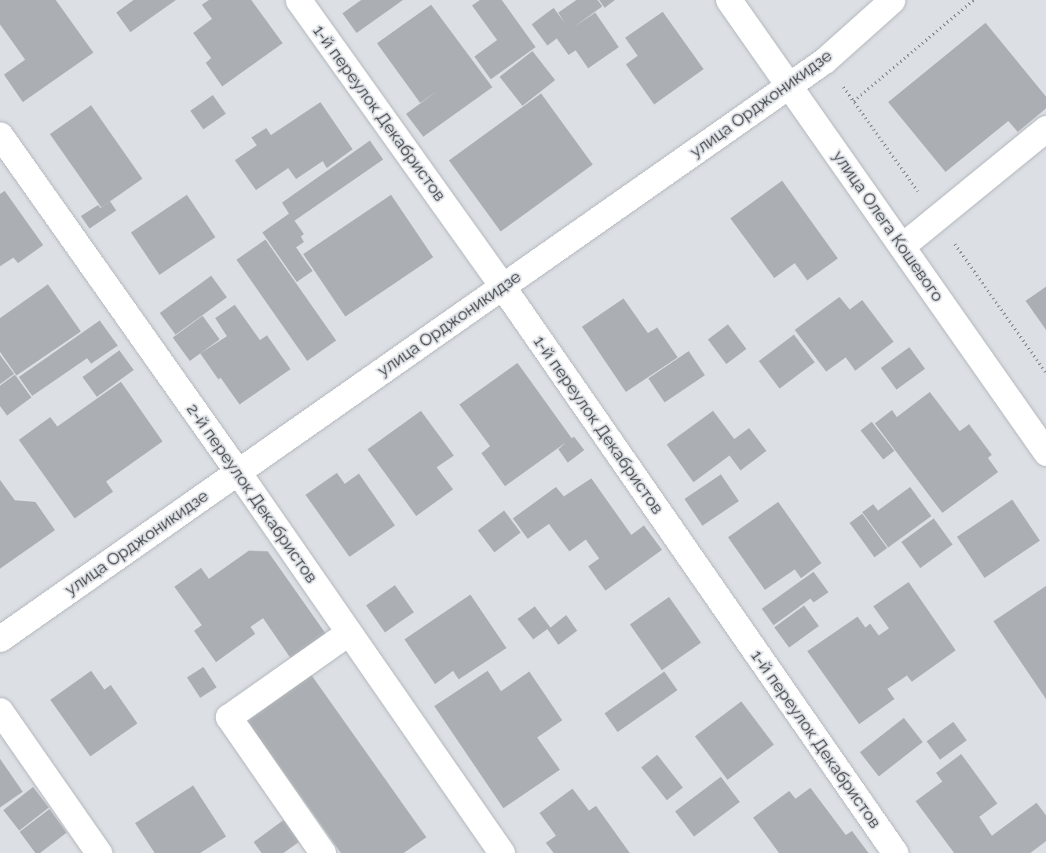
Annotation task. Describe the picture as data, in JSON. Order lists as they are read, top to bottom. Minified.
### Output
{"streets":{"street":["улица Орджоникидзе","1-й переулок Декабристов","улица Олега Кошевого","2-й переулок Декабристов"]},"crossings":[["улица Орджоникидзе","1-й переулок Декабристов"],["улица Орджоникидзе","улица Олега Кошевого"],["улица Орджоникидзе","2-й переулок Декабристов"]]}
